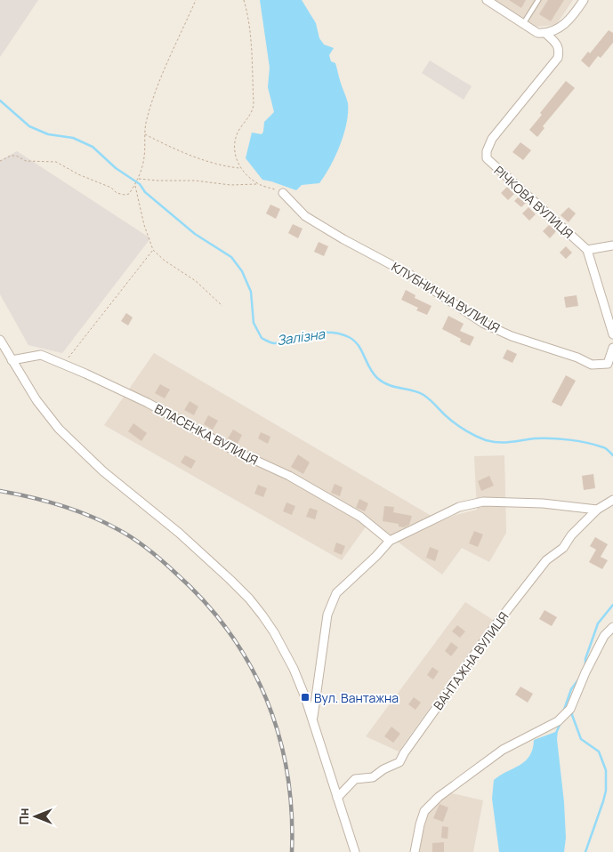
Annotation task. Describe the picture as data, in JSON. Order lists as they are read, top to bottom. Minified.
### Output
{"streets":{"street":["РІЧКОВА ВУЛИЦЯ","КЛУБНИЧНА ВУЛИЦЯ","ВЛАСЕНКА ВУЛИЦЯ","ВАНТАЖНА ВУЛИЦЯ"]},"water":["Залізна"],"places":{"transit":["Вул. Вантажна"]},"north":"left"}
